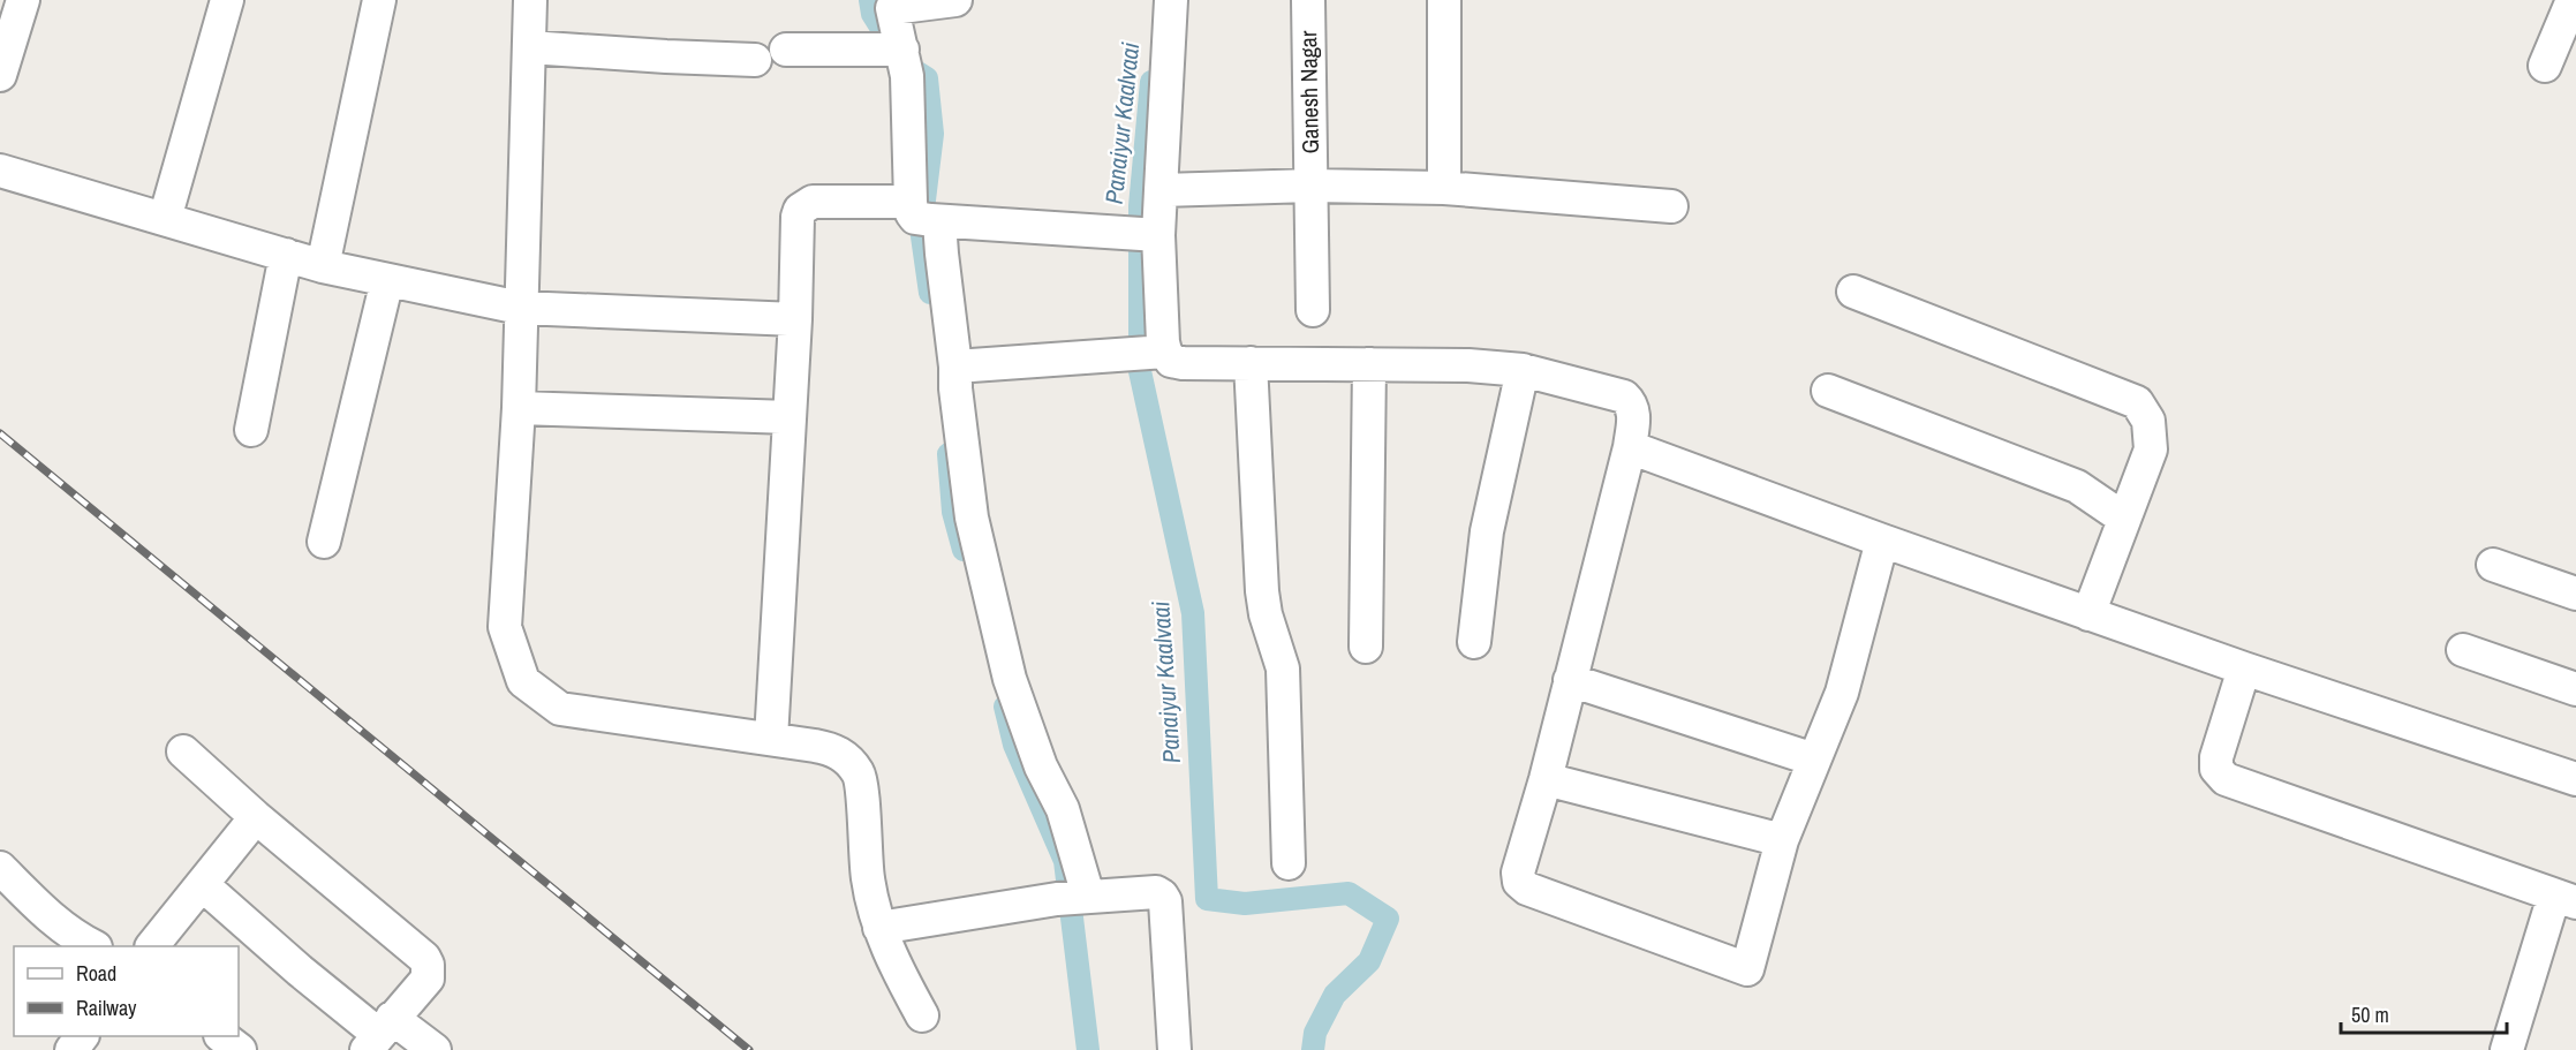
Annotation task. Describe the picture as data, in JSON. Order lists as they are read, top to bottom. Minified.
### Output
{"streets":{"street":["Ganesh Nagar"]},"water":["Panaiyur Kaalvaai"],"legend":["Road","Railway"],"scale_bar":"50 m"}
